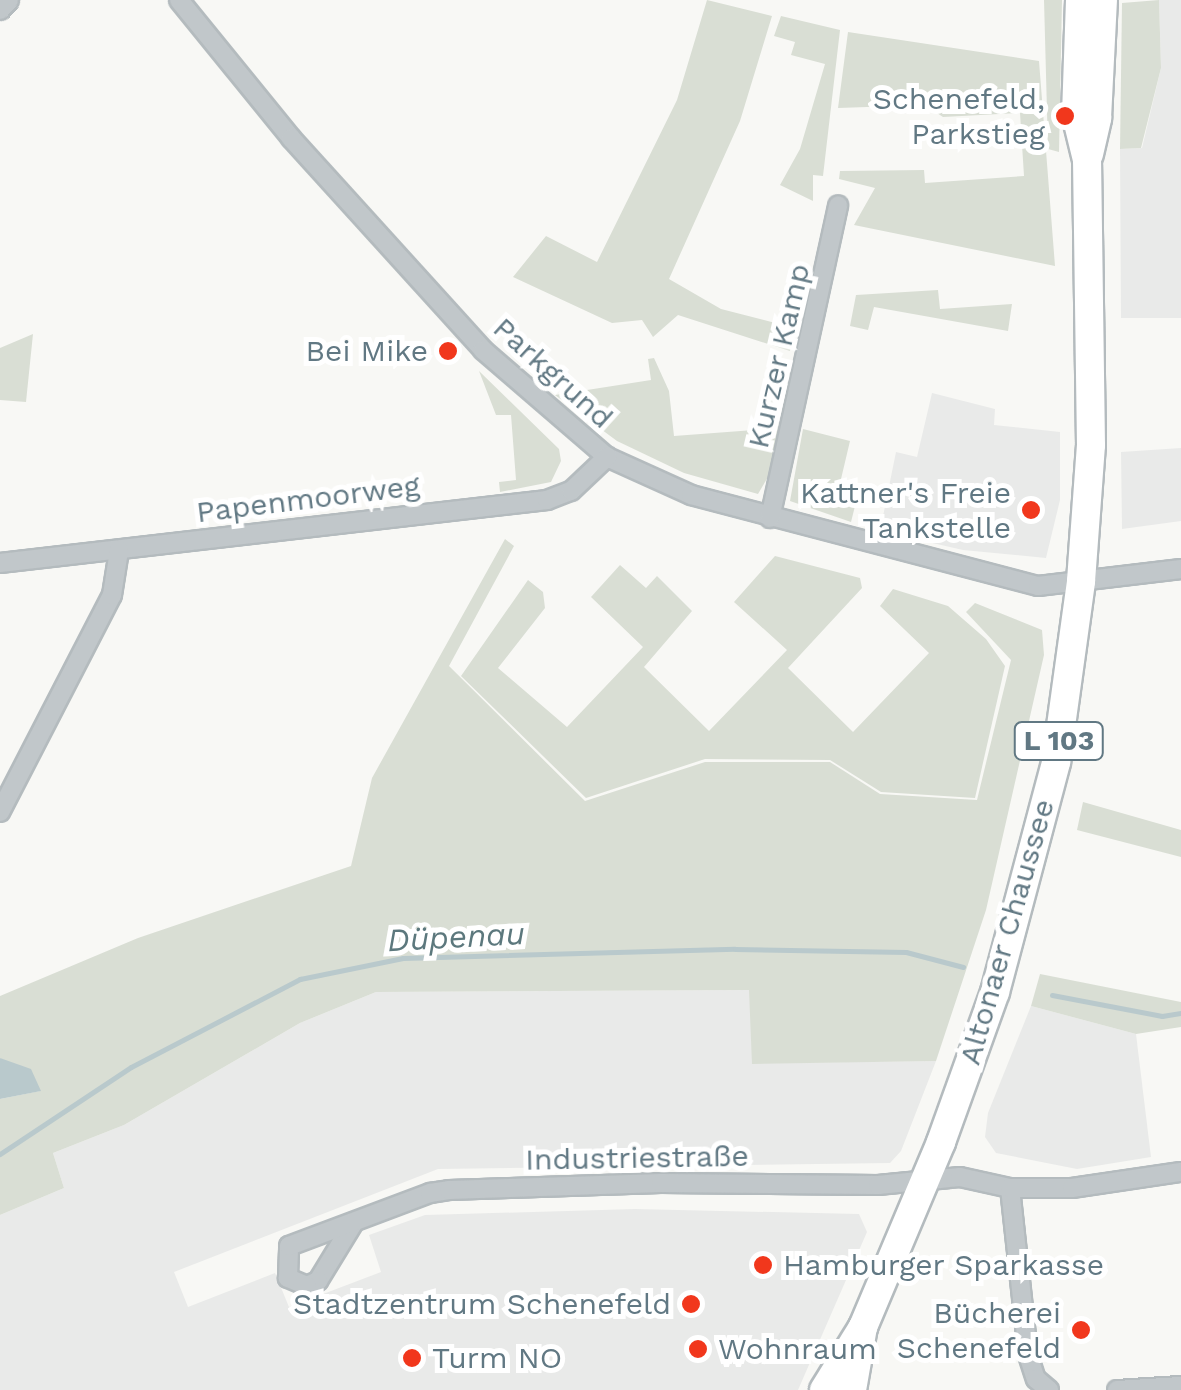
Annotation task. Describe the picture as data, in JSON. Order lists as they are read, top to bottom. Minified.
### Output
{"streets":{"main road":["L 103","Altonaer Chaussee"],"street":["Kurzer Kamp","Parkgrund","Papenmoorweg","Industriestraße"]},"crossings":[["Kurzer Kamp","Parkgrund"],["Parkgrund","Papenmoorweg"],["Parkgrund","Altonaer Chaussee"],["Altonaer Chaussee","Industriestraße"]],"water":["Düpenau"],"places":["Schenefeld, Parkstieg","Bei Mike","Kattner's Freie Tankstelle","Hamburger Sparkasse","Stadtzentrum Schenefeld","Bücherei Schenefeld","Wohnraum","Turm NO"]}
